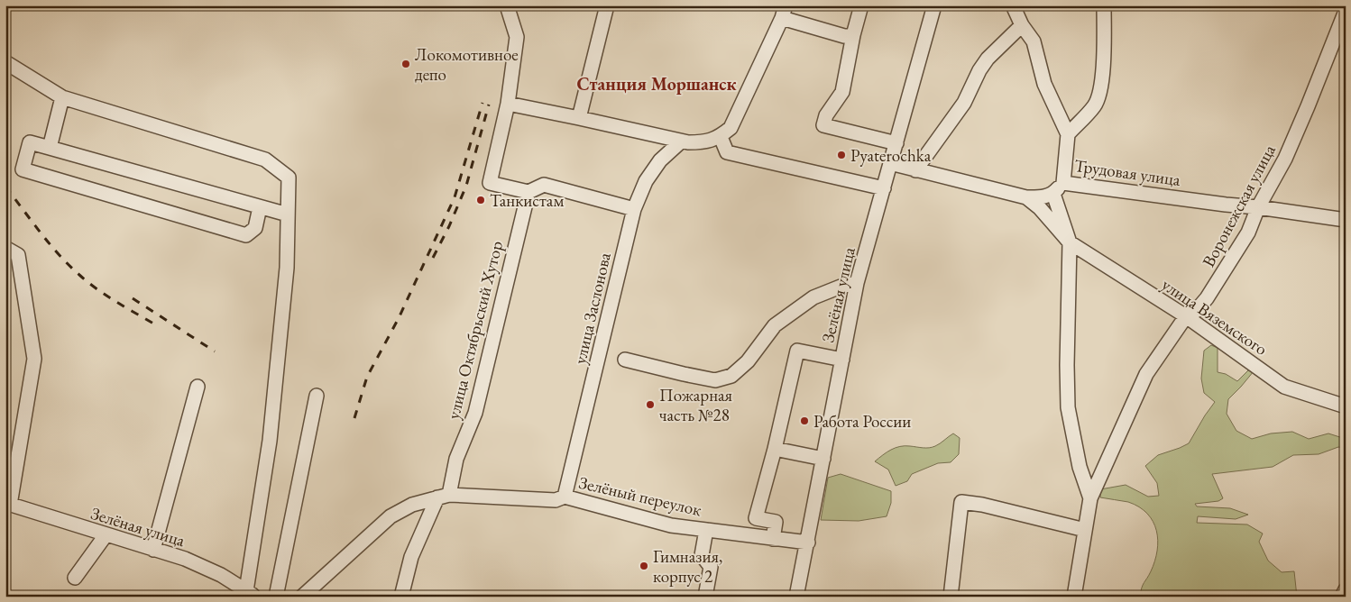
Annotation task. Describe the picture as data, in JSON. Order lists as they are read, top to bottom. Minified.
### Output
{"streets":{"street":["Трудовая улица","Воронежская улица","Зелёная улица","улица Заслонова","улица Вяземского","улица Октябрьский Хутор","Зелёный переулок"]},"crossings":[["Трудовая улица","Воронежская улица"],["Воронежская улица","улица Вяземского"],["Зелёная улица","Зелёный переулок"],["улица Заслонова","Зелёный переулок"],["улица Октябрьский Хутор","Зелёный переулок"]],"districts":["Станция Моршанск"],"places":["Локомотивное депо","Pyaterochka","Танкистам","Пожарная часть №28","Работа России","Гимназия, корпус 2"]}
